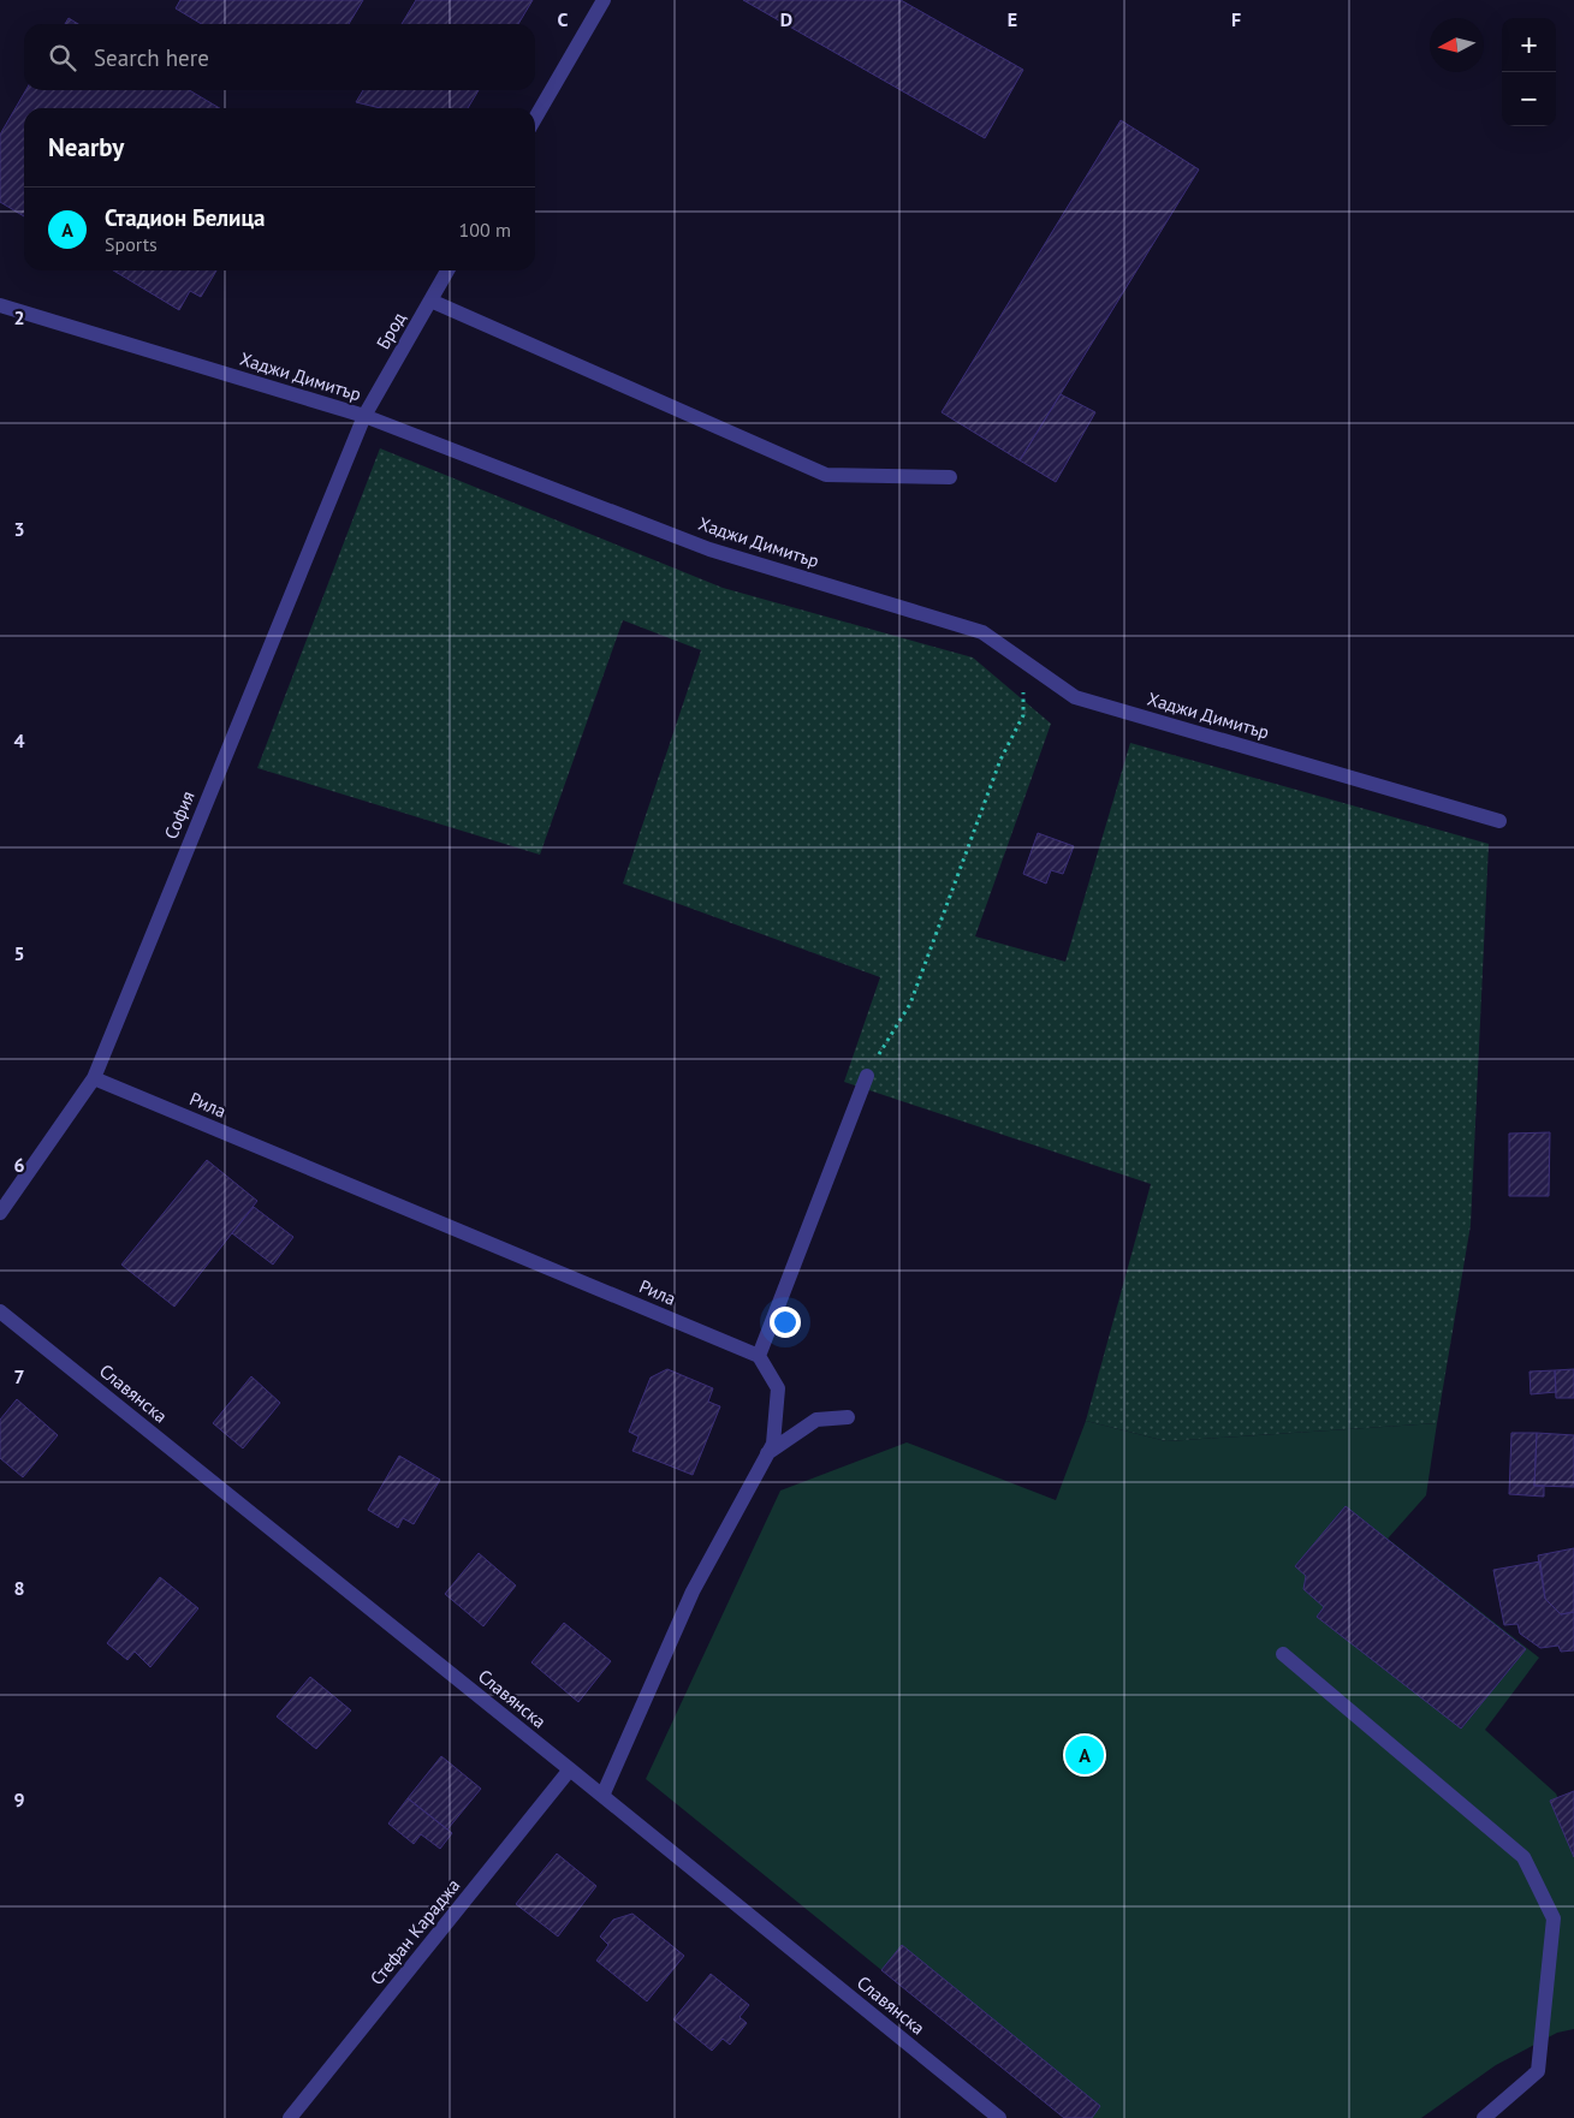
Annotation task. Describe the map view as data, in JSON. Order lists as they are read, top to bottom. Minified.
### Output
{"streets":{"street":["Брод","Хаджи Димитър","София","Рила","Славянска","Стефан Караджа"]},"crossings":[["Брод","Хаджи Димитър"],["Брод","София"],["Хаджи Димитър","София"],["София","Рила"],["Славянска","Стефан Караджа"]],"north":"left","page":{"map_buttons":["+","−"],"search":"Search here","heading":"Nearby","list":[{"mark":"A","name":"Стадион Белица","note":"Sports","value":"100 m"}],"pins":"A"},"grid":{"columns":["C","D","E","F"],"rows":["2","3","4","5","6","7","8","9"]}}
